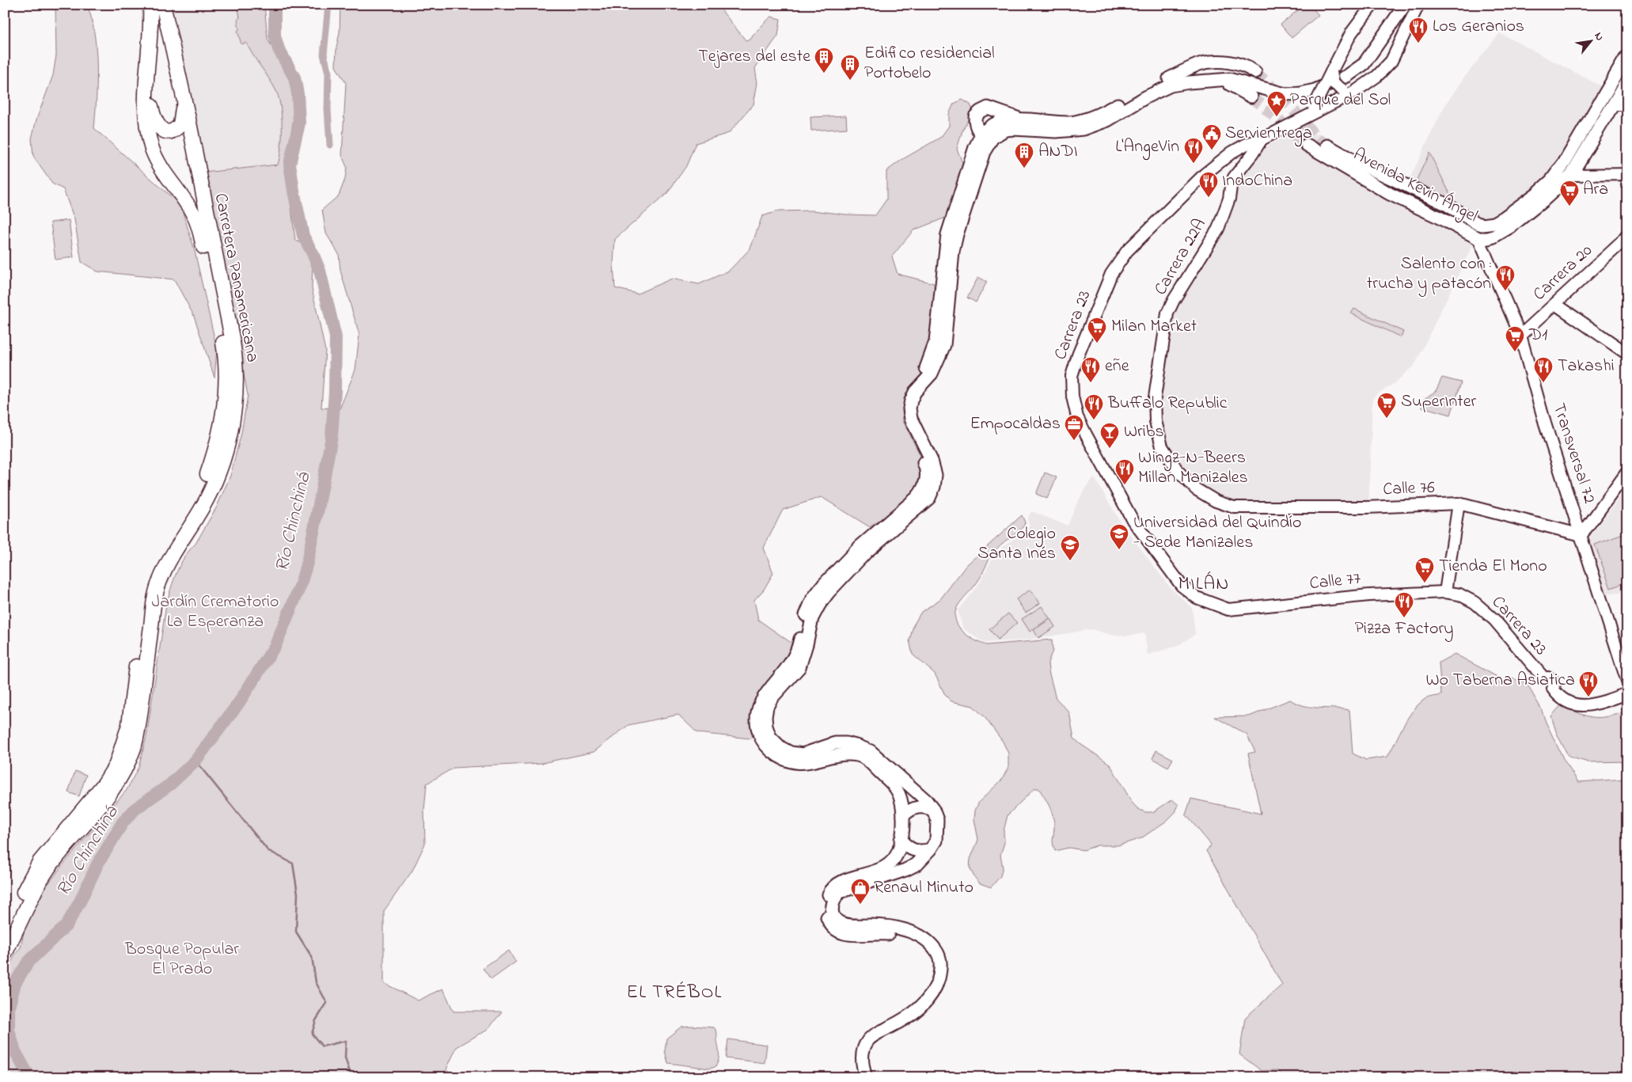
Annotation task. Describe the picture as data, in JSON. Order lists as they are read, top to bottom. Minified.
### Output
{"streets":{"highway":["Carretera Panamericana"],"main road":["Avenida Kevin Ángel"],"street":["Carrera 22A","Carrera 20","Carrera 23","Transversal 72","Calle 76","Calle 77"]},"crossings":[["Avenida Kevin Ángel","Transversal 72"],["Carrera 22A","Carrera 23"],["Carrera 22A","Calle 76"],["Carrera 20","Transversal 72"],["Carrera 23","Calle 77"],["Transversal 72","Calle 76"]],"districts":["MILÁN","EL TRÉBOL"],"water":["Río Chinchiná"],"parks":["Jardín Crematorio La Esperanza","Bosque Popular El Prado"],"places":{"restaurant":["Los Geranios","L'AngeVin","IndoChina","Salento con : trucha y patacón","eñe","Takashi","Buffalo Republic","Wingz-N-Beers Millan Manizales","Pizza Factory","Wo Taberna Asiatica"],"building":["Tejares del este","Edifico residencial Portobelo","ANDI"],"place":["Parque del Sol"],"public building":["Servientrega"],"supermarket":["Ara","Milan Market","D1","SuperInter","Tienda El Mono"],"office":["Empocaldas"],"bar":["Wribs"],"school or university":["Universidad del Quindío - Sede Manizales","Colegio Santa Inés"],"shop":["Renaul Minuto"]},"north":"top right"}
